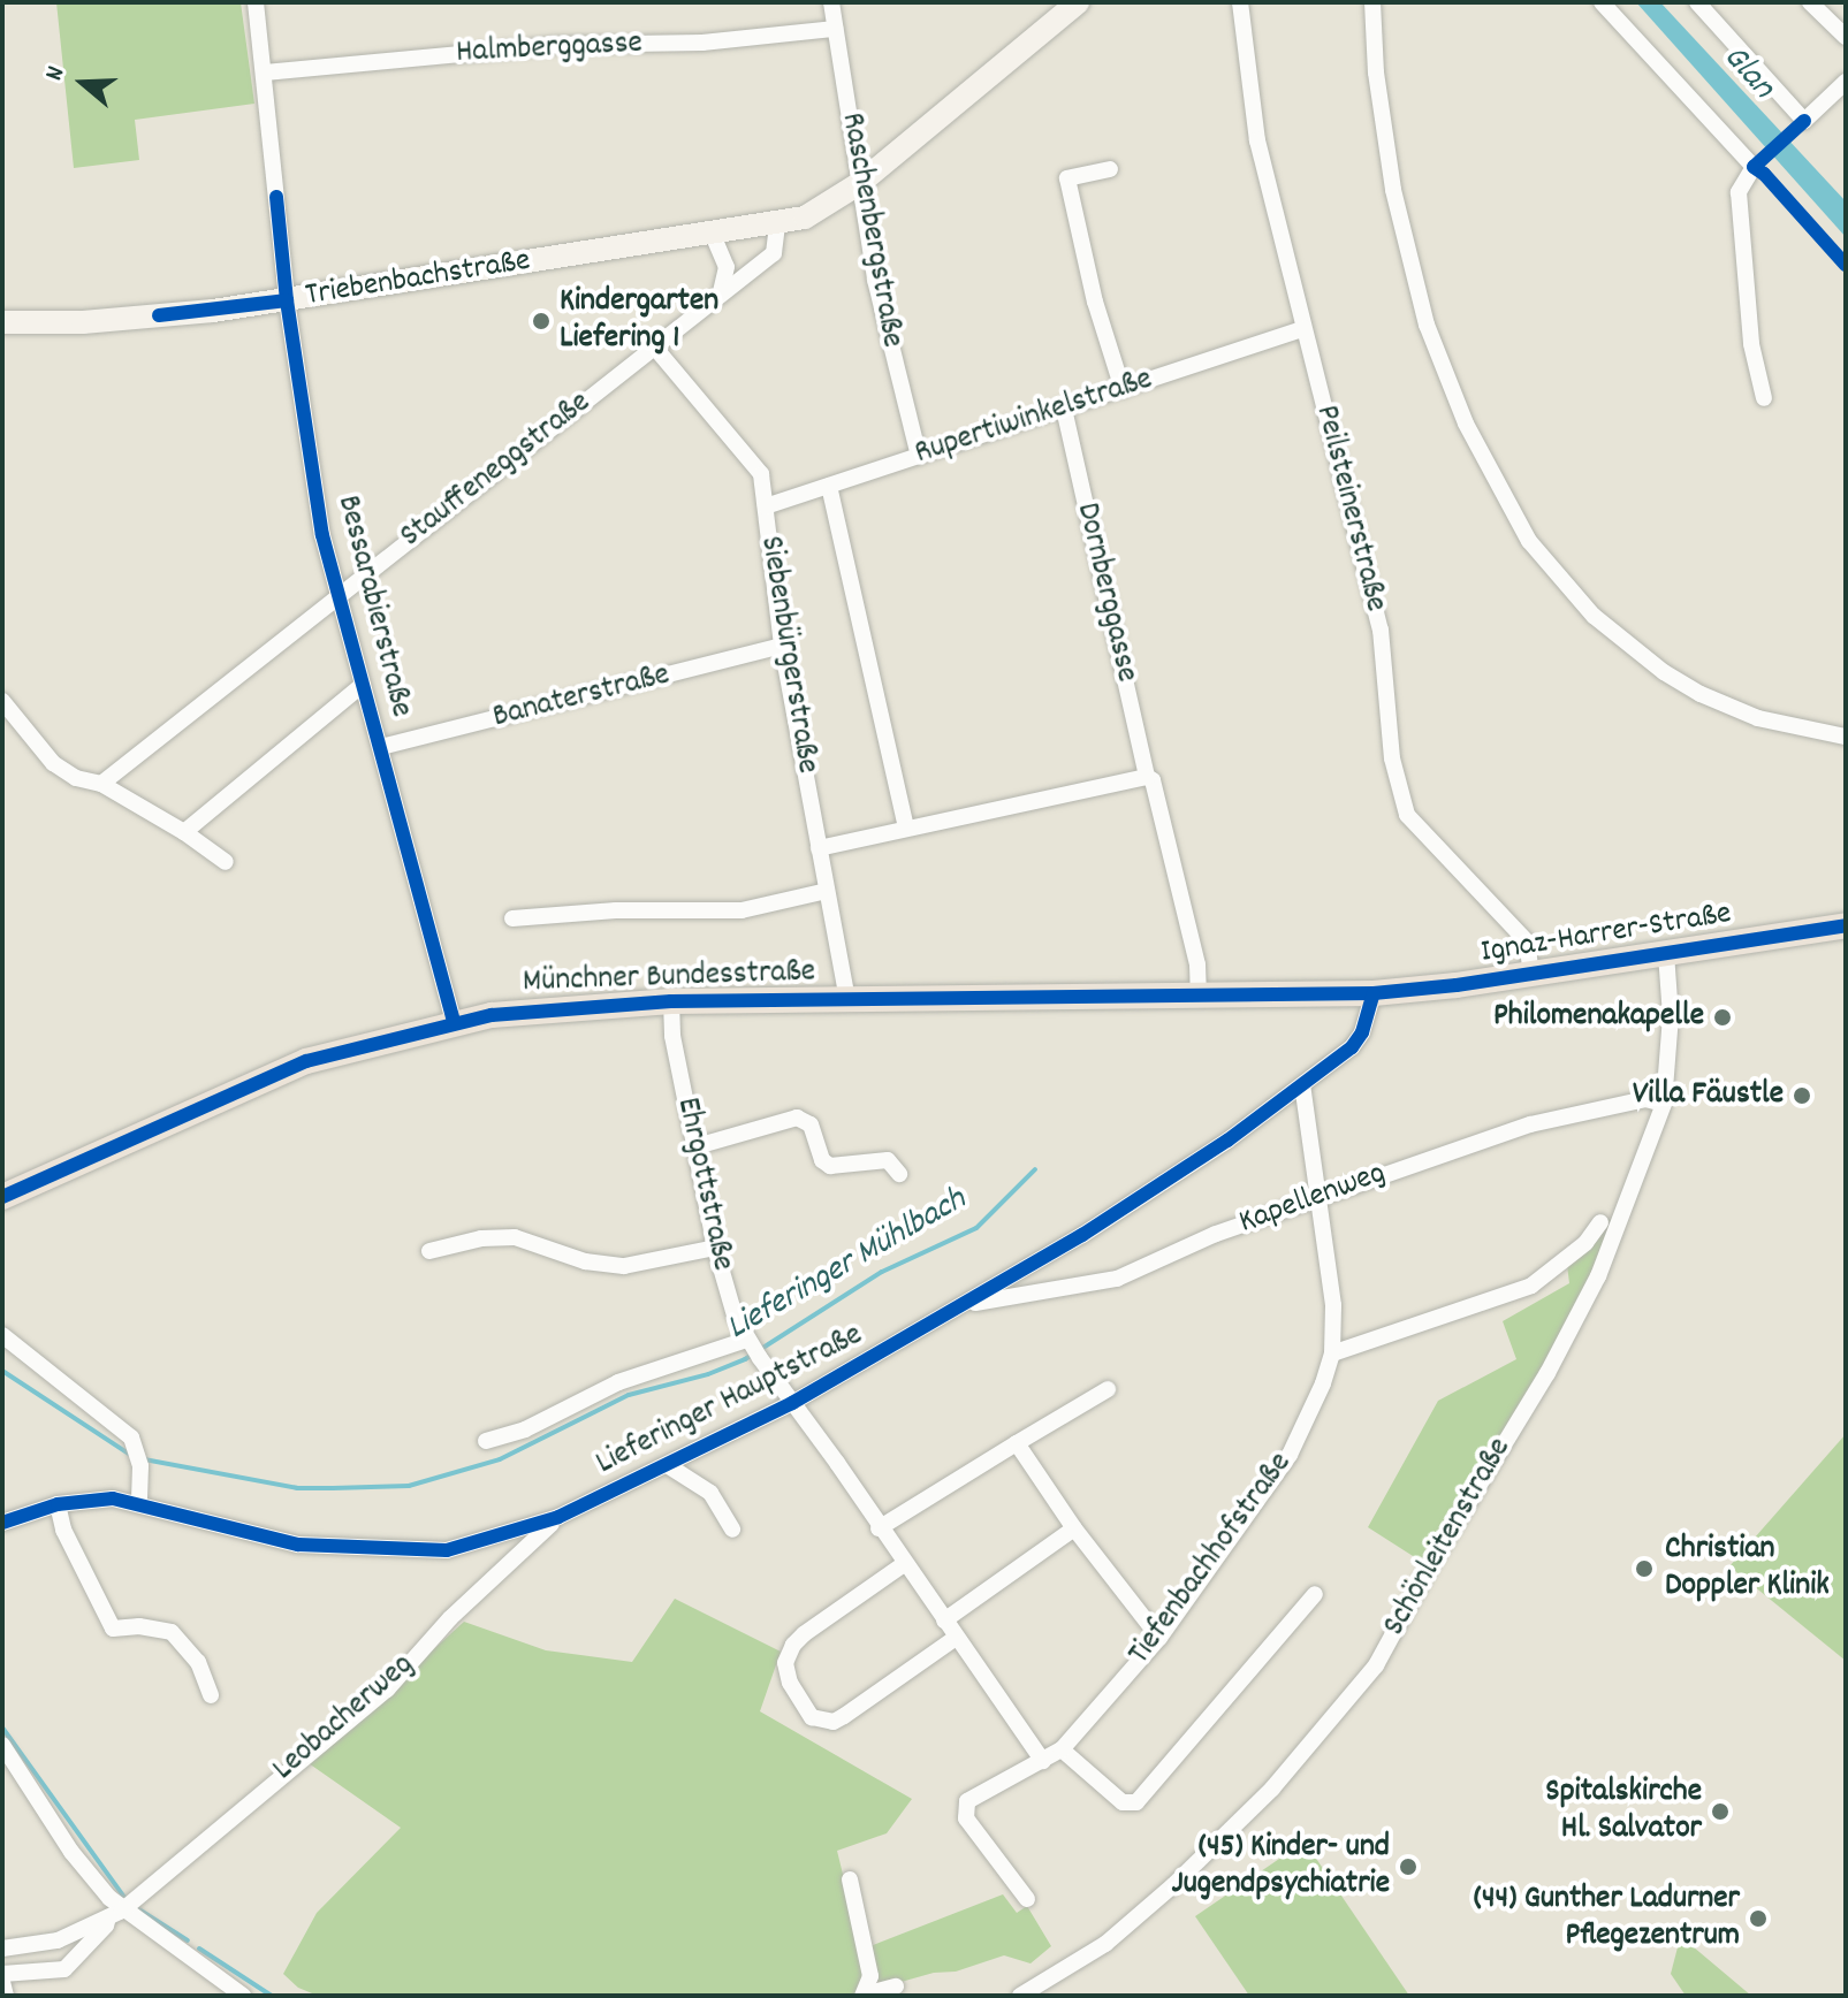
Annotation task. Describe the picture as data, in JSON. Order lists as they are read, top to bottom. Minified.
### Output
{"streets":{"main road":["Ignaz-Harrer-Straße","Münchner Bundesstraße"],"street":["Halmberggasse","Raschenbergstraße","Triebenbachstraße","Rupertiwinkelstraße","Stauffeneggstraße","Peilsteinerstraße","Dornberggasse","Bessarabierstraße","Siebenbürgerstraße","Banaterstraße","Ehrgottstraße","Kapellenweg","Lieferinger Hauptstraße","Schönleitenstraße","Tiefenbachhofstraße","Leobacherweg"]},"crossings":[["Halmberggasse","Raschenbergstraße"],["Halmberggasse","Bessarabierstraße"],["Raschenbergstraße","Rupertiwinkelstraße"],["Triebenbachstraße","Stauffeneggstraße"],["Triebenbachstraße","Bessarabierstraße"],["Rupertiwinkelstraße","Peilsteinerstraße"],["Rupertiwinkelstraße","Dornberggasse"],["Rupertiwinkelstraße","Siebenbürgerstraße"],["Stauffeneggstraße","Bessarabierstraße"],["Stauffeneggstraße","Siebenbürgerstraße"],["Peilsteinerstraße","Ignaz-Harrer-Straße"],["Dornberggasse","Münchner Bundesstraße"],["Bessarabierstraße","Banaterstraße"],["Bessarabierstraße","Münchner Bundesstraße"],["Siebenbürgerstraße","Banaterstraße"],["Siebenbürgerstraße","Münchner Bundesstraße"],["Ignaz-Harrer-Straße","Münchner Bundesstraße"],["Ignaz-Harrer-Straße","Lieferinger Hauptstraße"],["Ignaz-Harrer-Straße","Schönleitenstraße"],["Münchner Bundesstraße","Ehrgottstraße"],["Münchner Bundesstraße","Lieferinger Hauptstraße"],["Ehrgottstraße","Lieferinger Hauptstraße"],["Ehrgottstraße","Tiefenbachhofstraße"],["Kapellenweg","Lieferinger Hauptstraße"],["Kapellenweg","Schönleitenstraße"],["Kapellenweg","Tiefenbachhofstraße"],["Lieferinger Hauptstraße","Tiefenbachhofstraße"],["Lieferinger Hauptstraße","Leobacherweg"]],"water":["Glan","Lieferinger Mühlbach"],"places":["Kindergarten Liefering 1","Philomenakapelle","Villa Fäustle","Christian Doppler Klinik","Spitalskirche Hl. Salvator","(45) Kinder- und Jugendpsychiatrie","(44) Gunther Ladurner Pflegezentrum"],"north":"left"}
